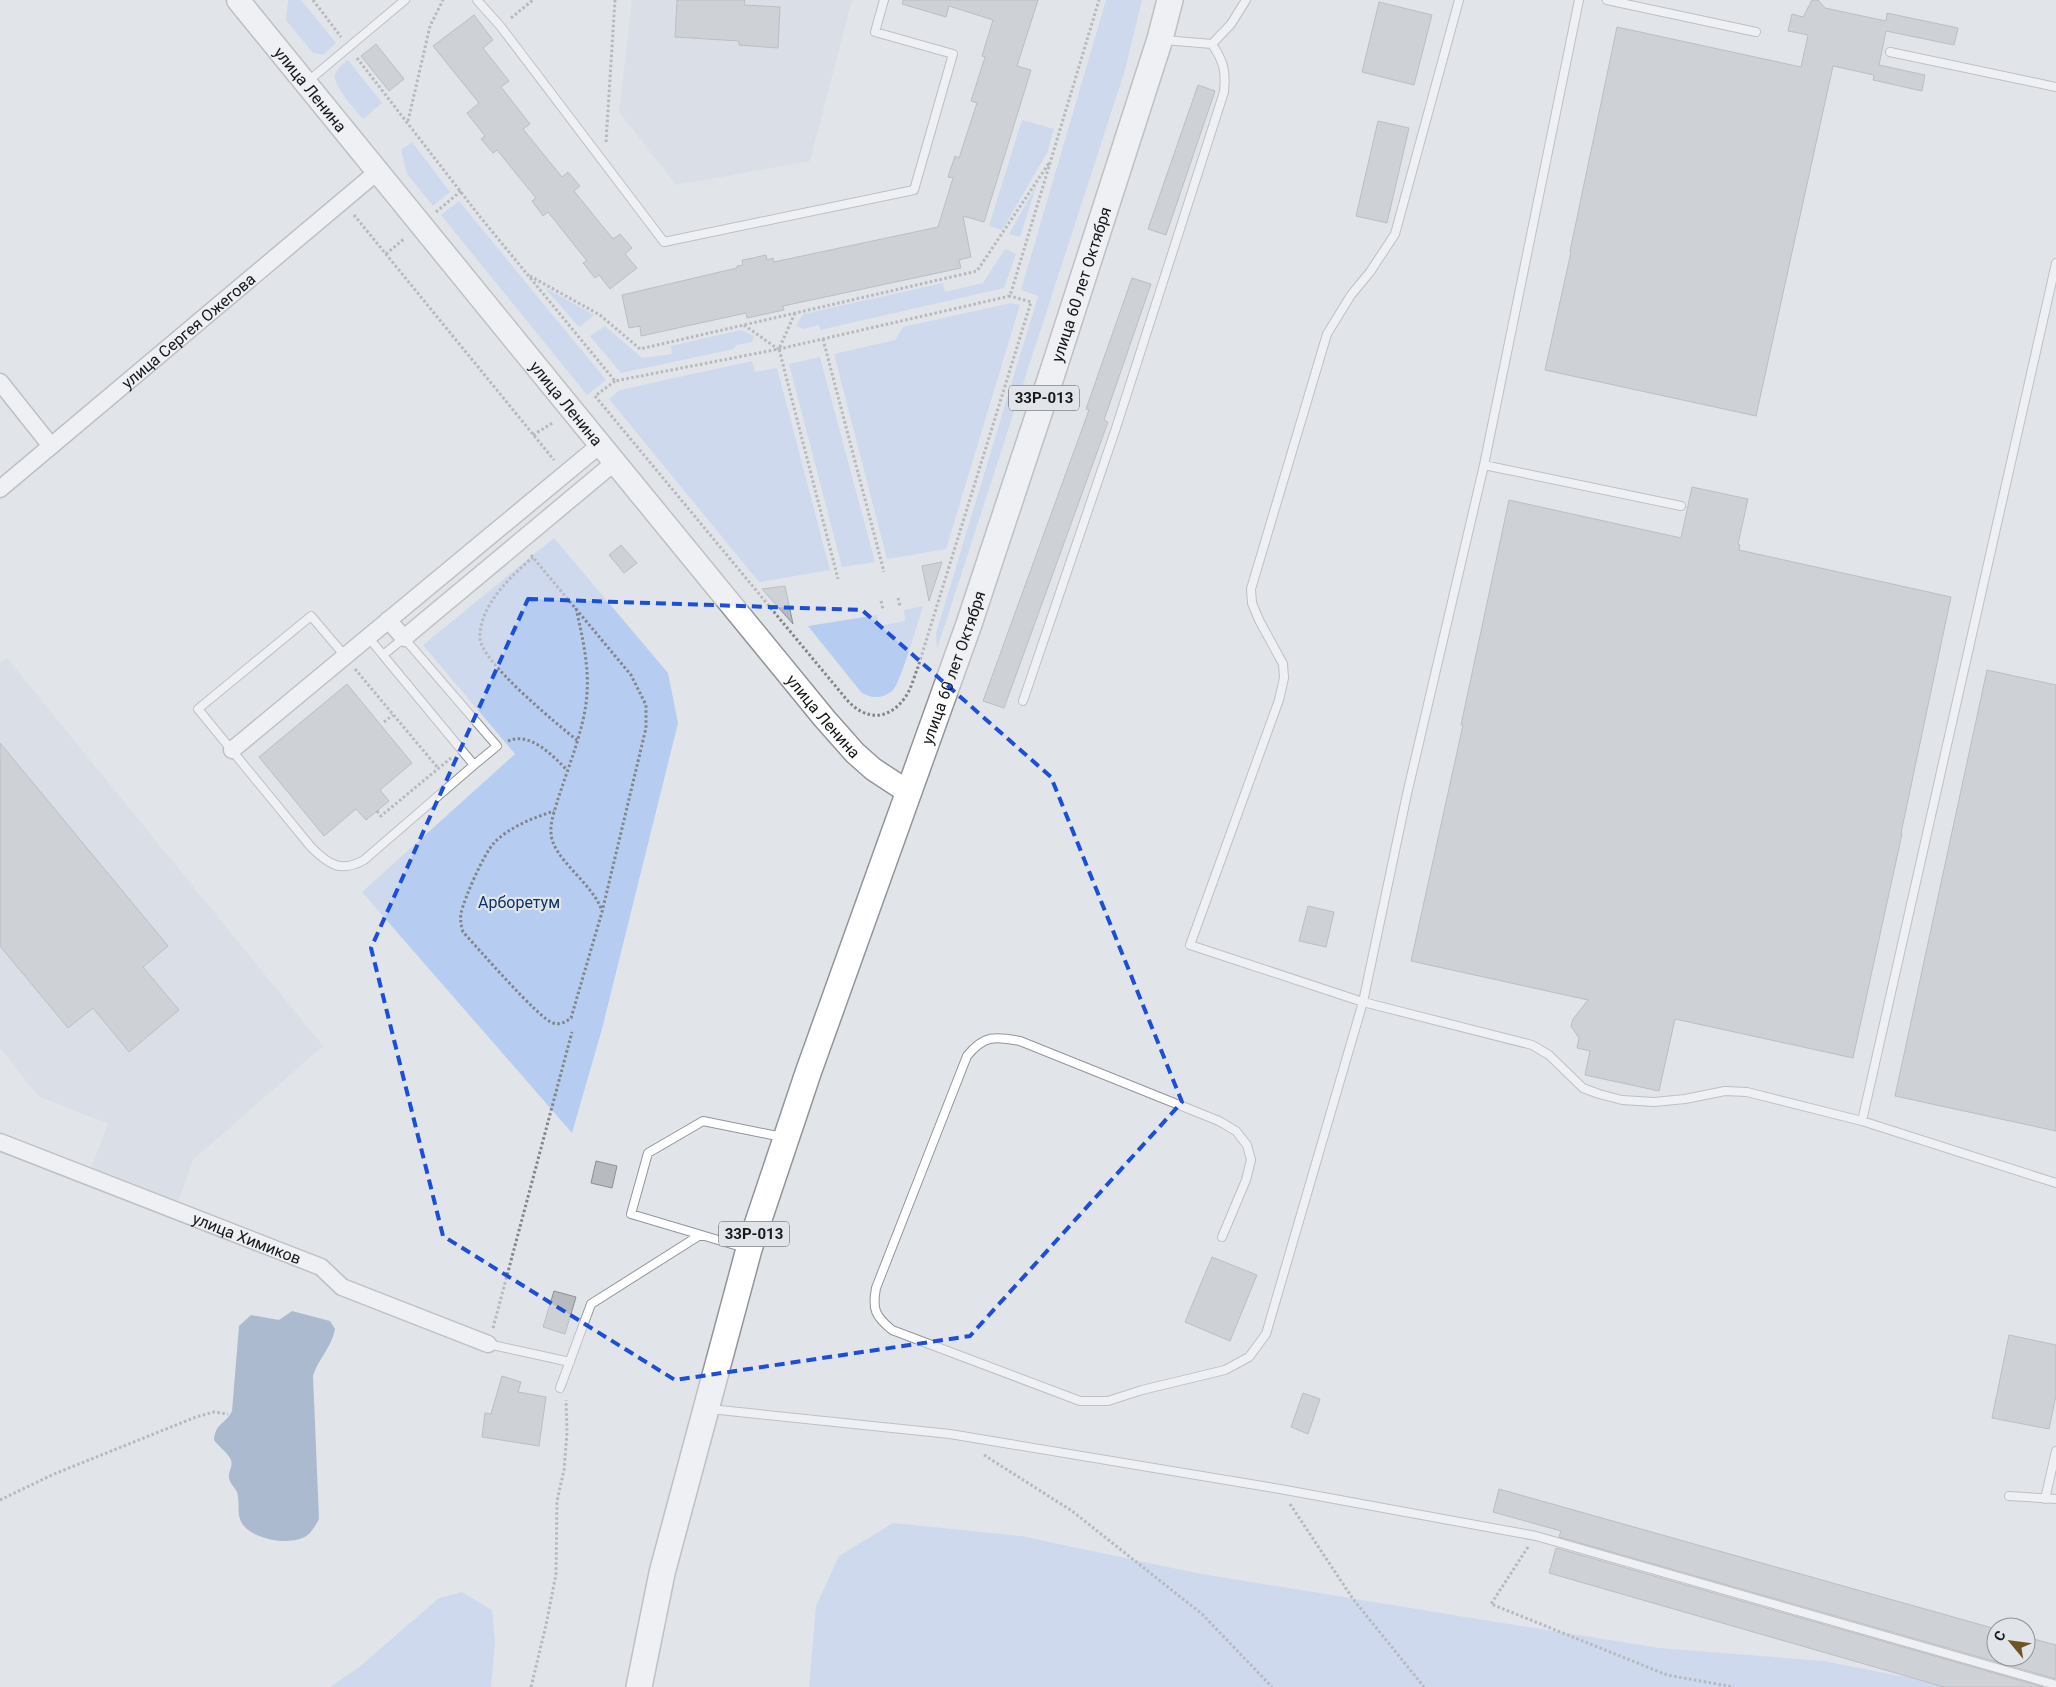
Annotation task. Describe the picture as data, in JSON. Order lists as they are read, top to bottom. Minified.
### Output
{"streets":{"main road":["улица Ленина","улица 60 лет Октября","33Р-013"],"street":["улица Сергея Ожегова","улица Химиков"]},"crossings":[["улица Ленина","улица 60 лет Октября"],["улица Ленина","улица Сергея Ожегова"],["улица Ленина","33Р-013"],["улица 60 лет Октября","33Р-013"]],"parks":["Арборетум"],"north":"top left"}
